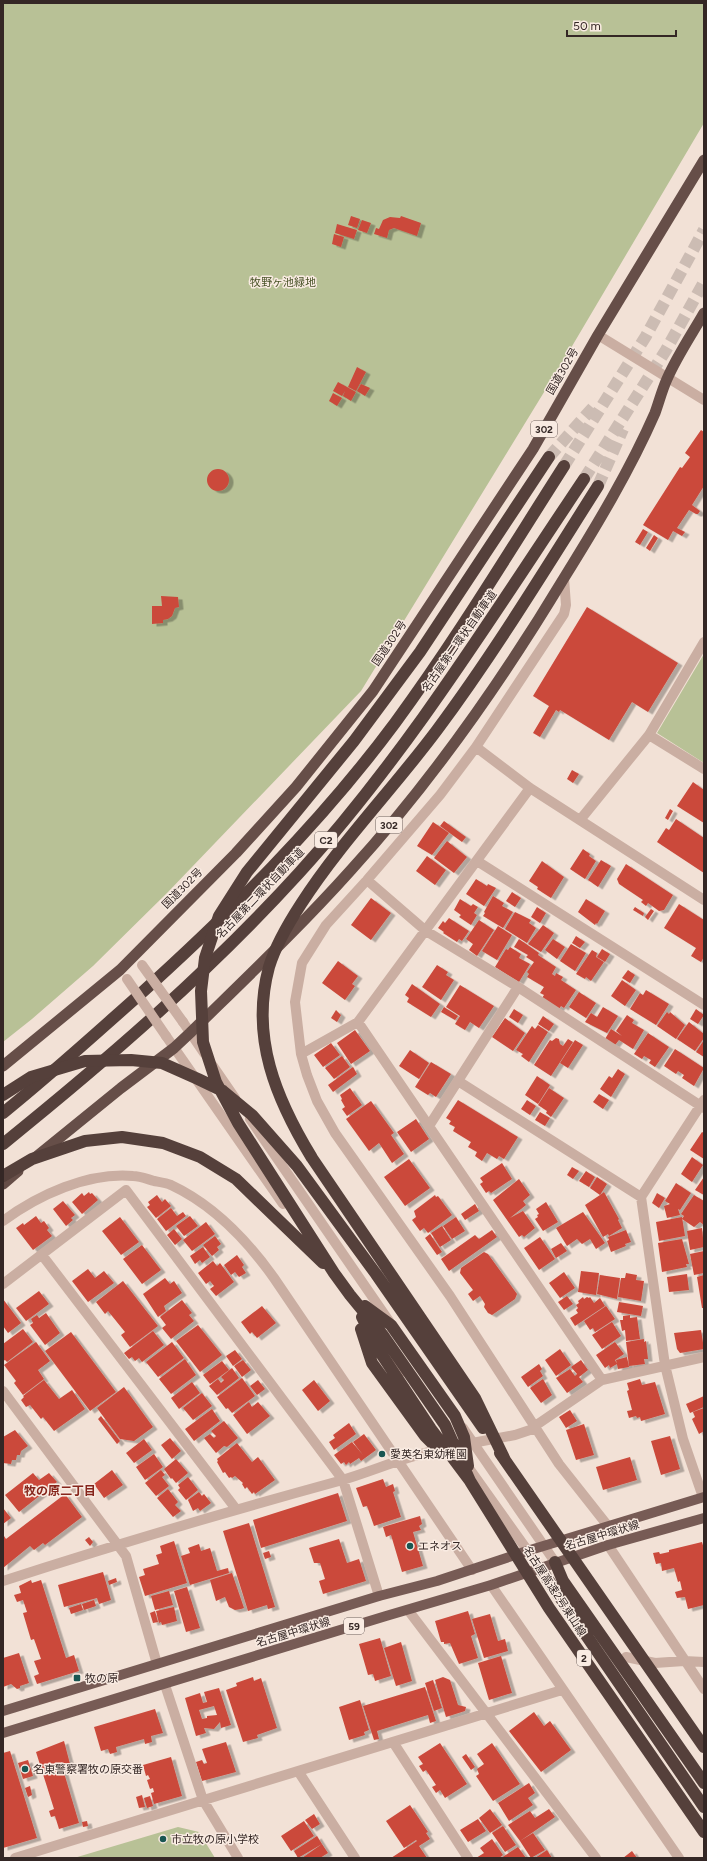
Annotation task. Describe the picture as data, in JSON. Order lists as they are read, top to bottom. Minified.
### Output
{"streets":{"highway":["国道302号","302","名古屋第二環状自動車道","C2","名古屋高速2号東山線","2"],"main road":["名古屋中環状線","59"]},"districts":["牧の原二丁目"],"parks":["牧野ヶ池緑地"],"places":{"other":["愛英名東幼稚園","エネオス","名東警察署牧の原交番","市立牧の原小学校"],"transit":["牧の原"]},"scale_bar":"50 m"}
